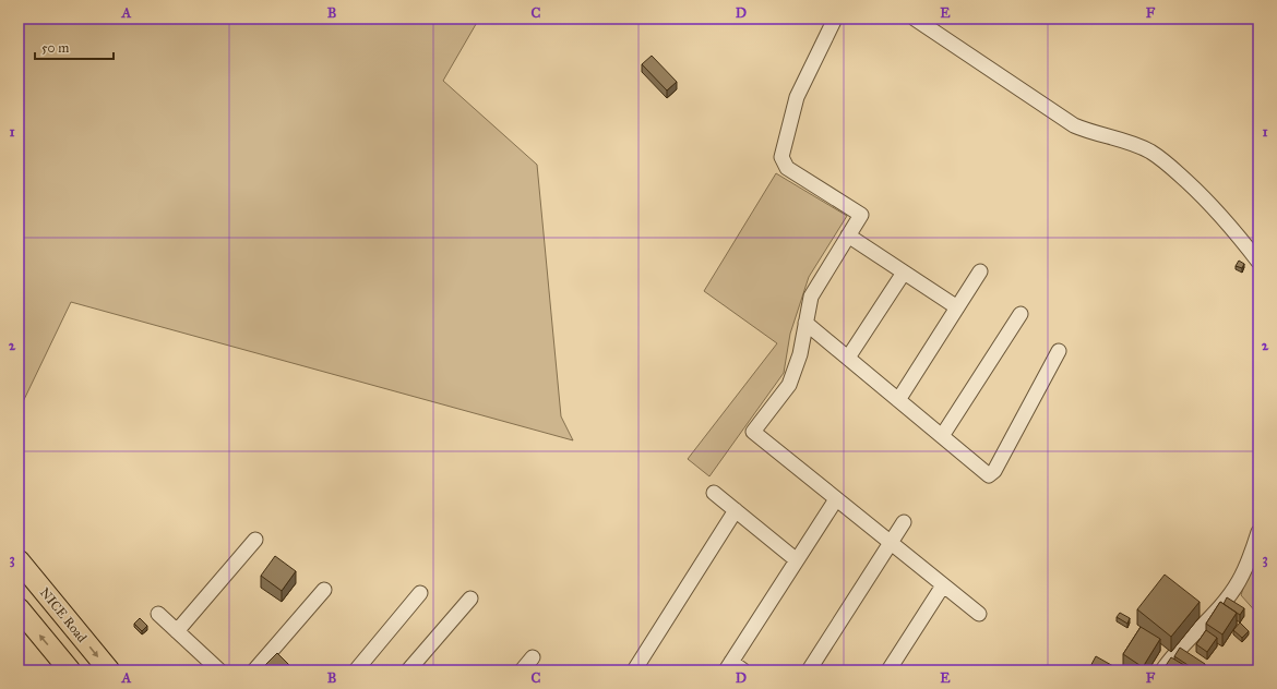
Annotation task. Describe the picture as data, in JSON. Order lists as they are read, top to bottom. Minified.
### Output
{"streets":{"highway":["NICE Road"]},"scale_bar":"50 m","grid":{"columns":["A","B","C","D","E","F"],"rows":["1","2","3"]}}
